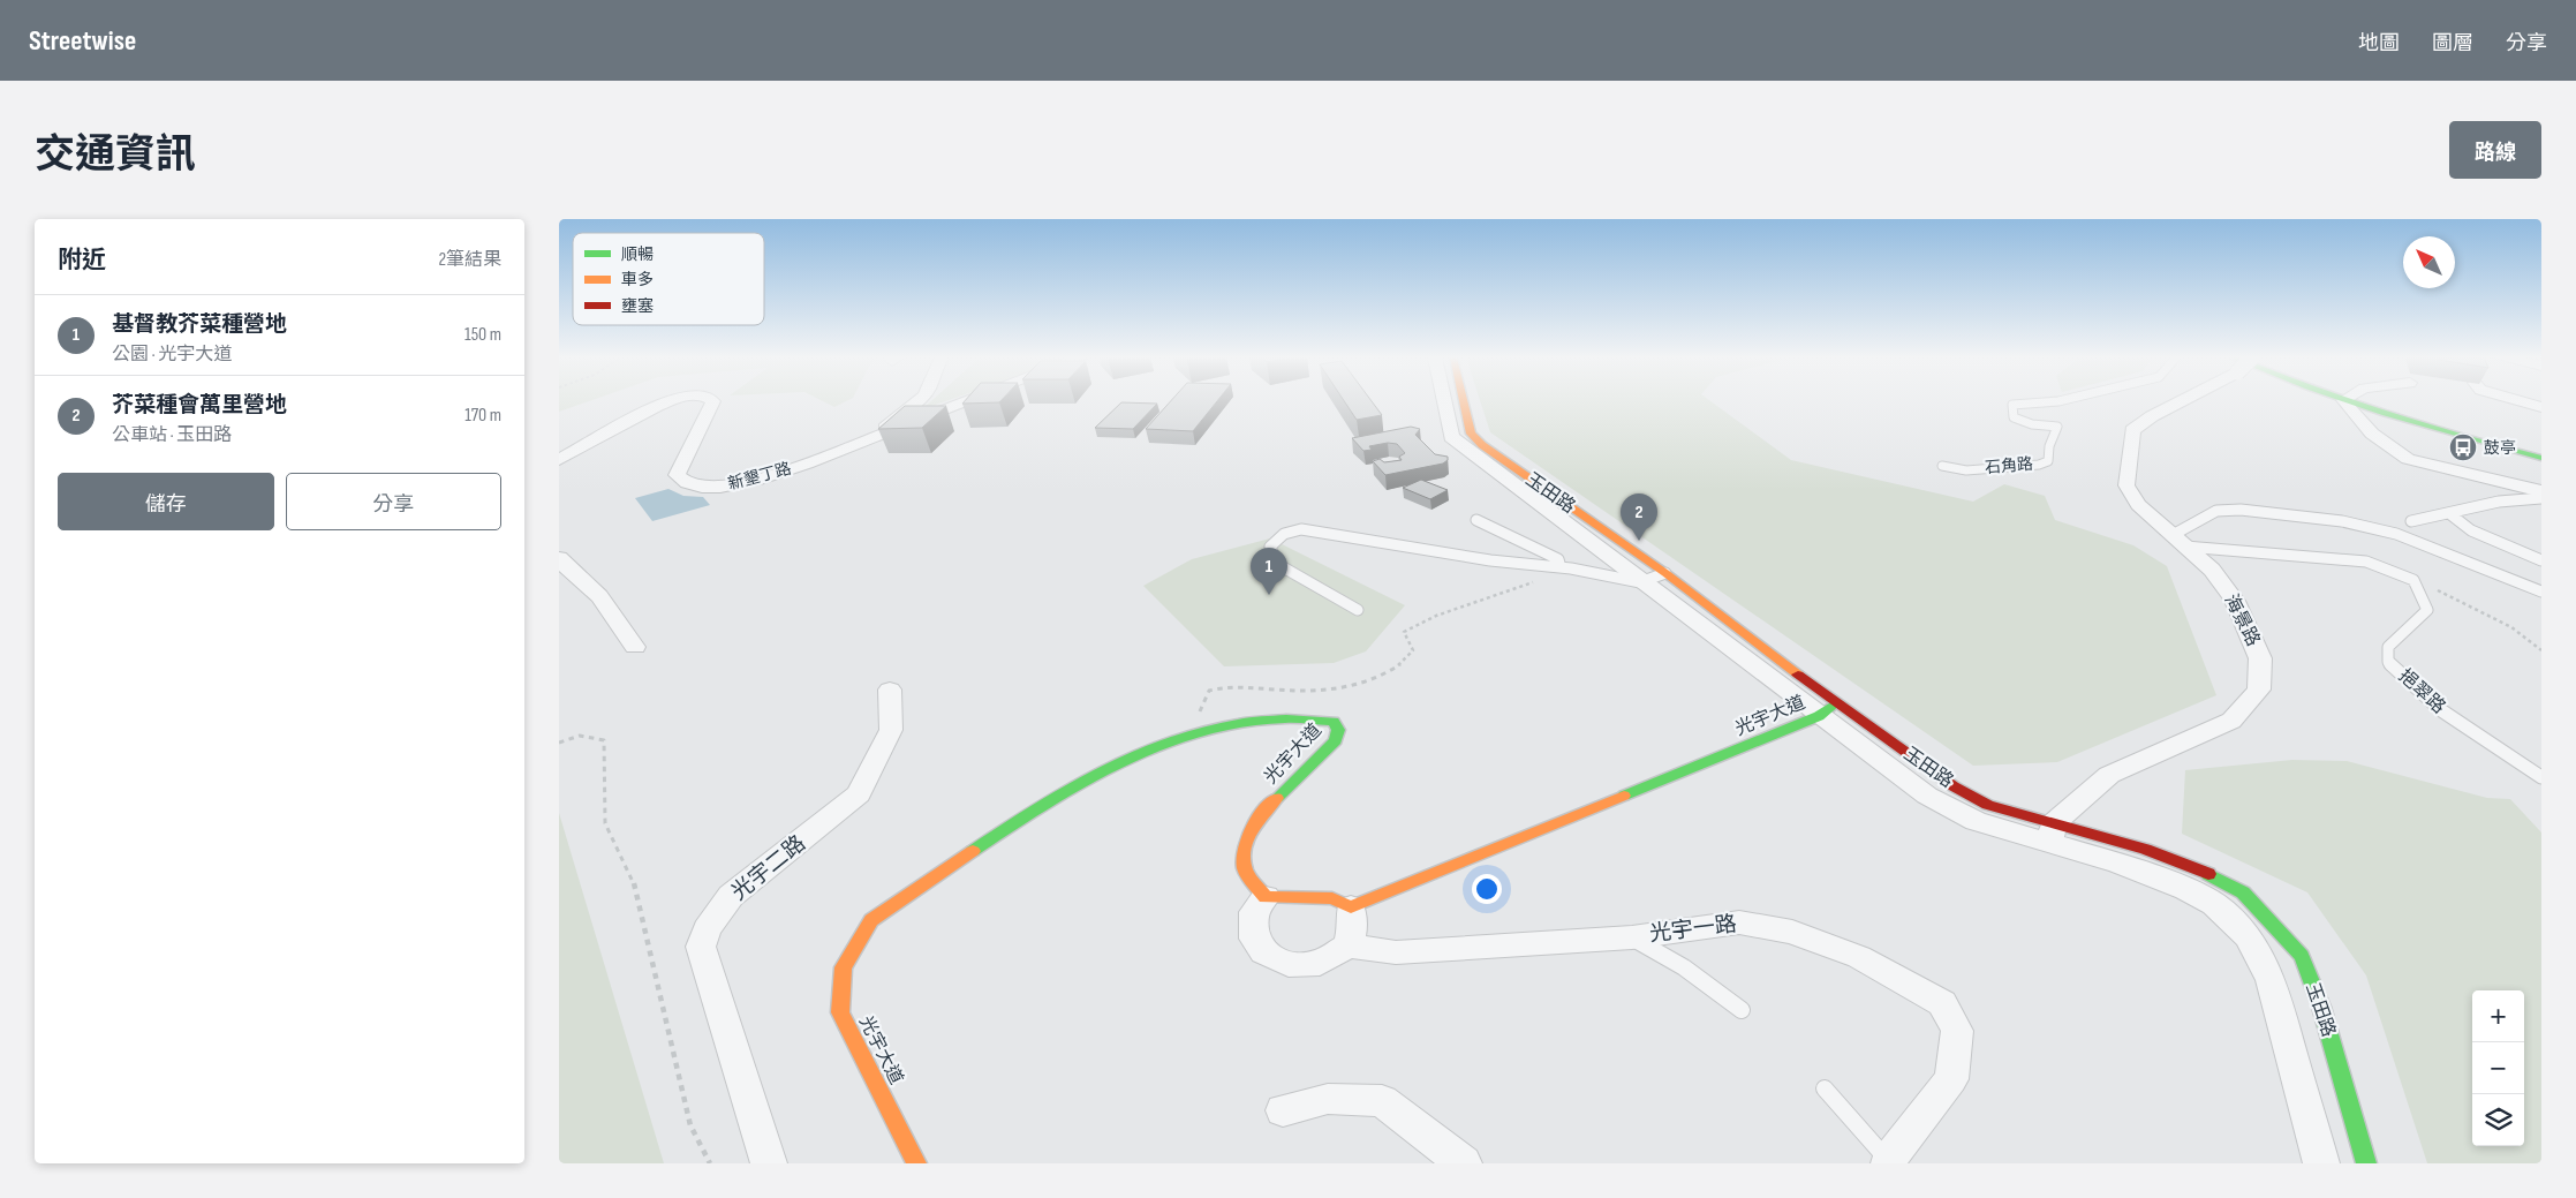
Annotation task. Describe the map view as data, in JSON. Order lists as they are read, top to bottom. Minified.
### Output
{"streets":{"street":["新墾丁路","玉田路","海景路","光宇大道","光宇二路","光宇一路"],"lane":["石角路","挹翠路"]},"crossings":[["玉田路","海景路"],["玉田路","光宇大道"],["光宇大道","光宇一路"]],"places":{"bus stop":["鼓亭"]},"legend":["順暢","車多","壅塞"],"north":"top left","page":{"header":"Streetwise","nav":["地圖","圖層","分享"],"title":"交通資訊","buttons":["路線",["儲存","分享"]],"heading":["附近","2筆結果"],"list":[{"mark":"1","name":"基督教芥菜種營地","note":"公園 · 光宇大道","value":"150 m"},{"mark":"2","name":"芥菜種會萬里營地","note":"公車站 · 玉田路","value":"170 m"}],"pins":["2","1"],"map_buttons":["+","−"]}}
